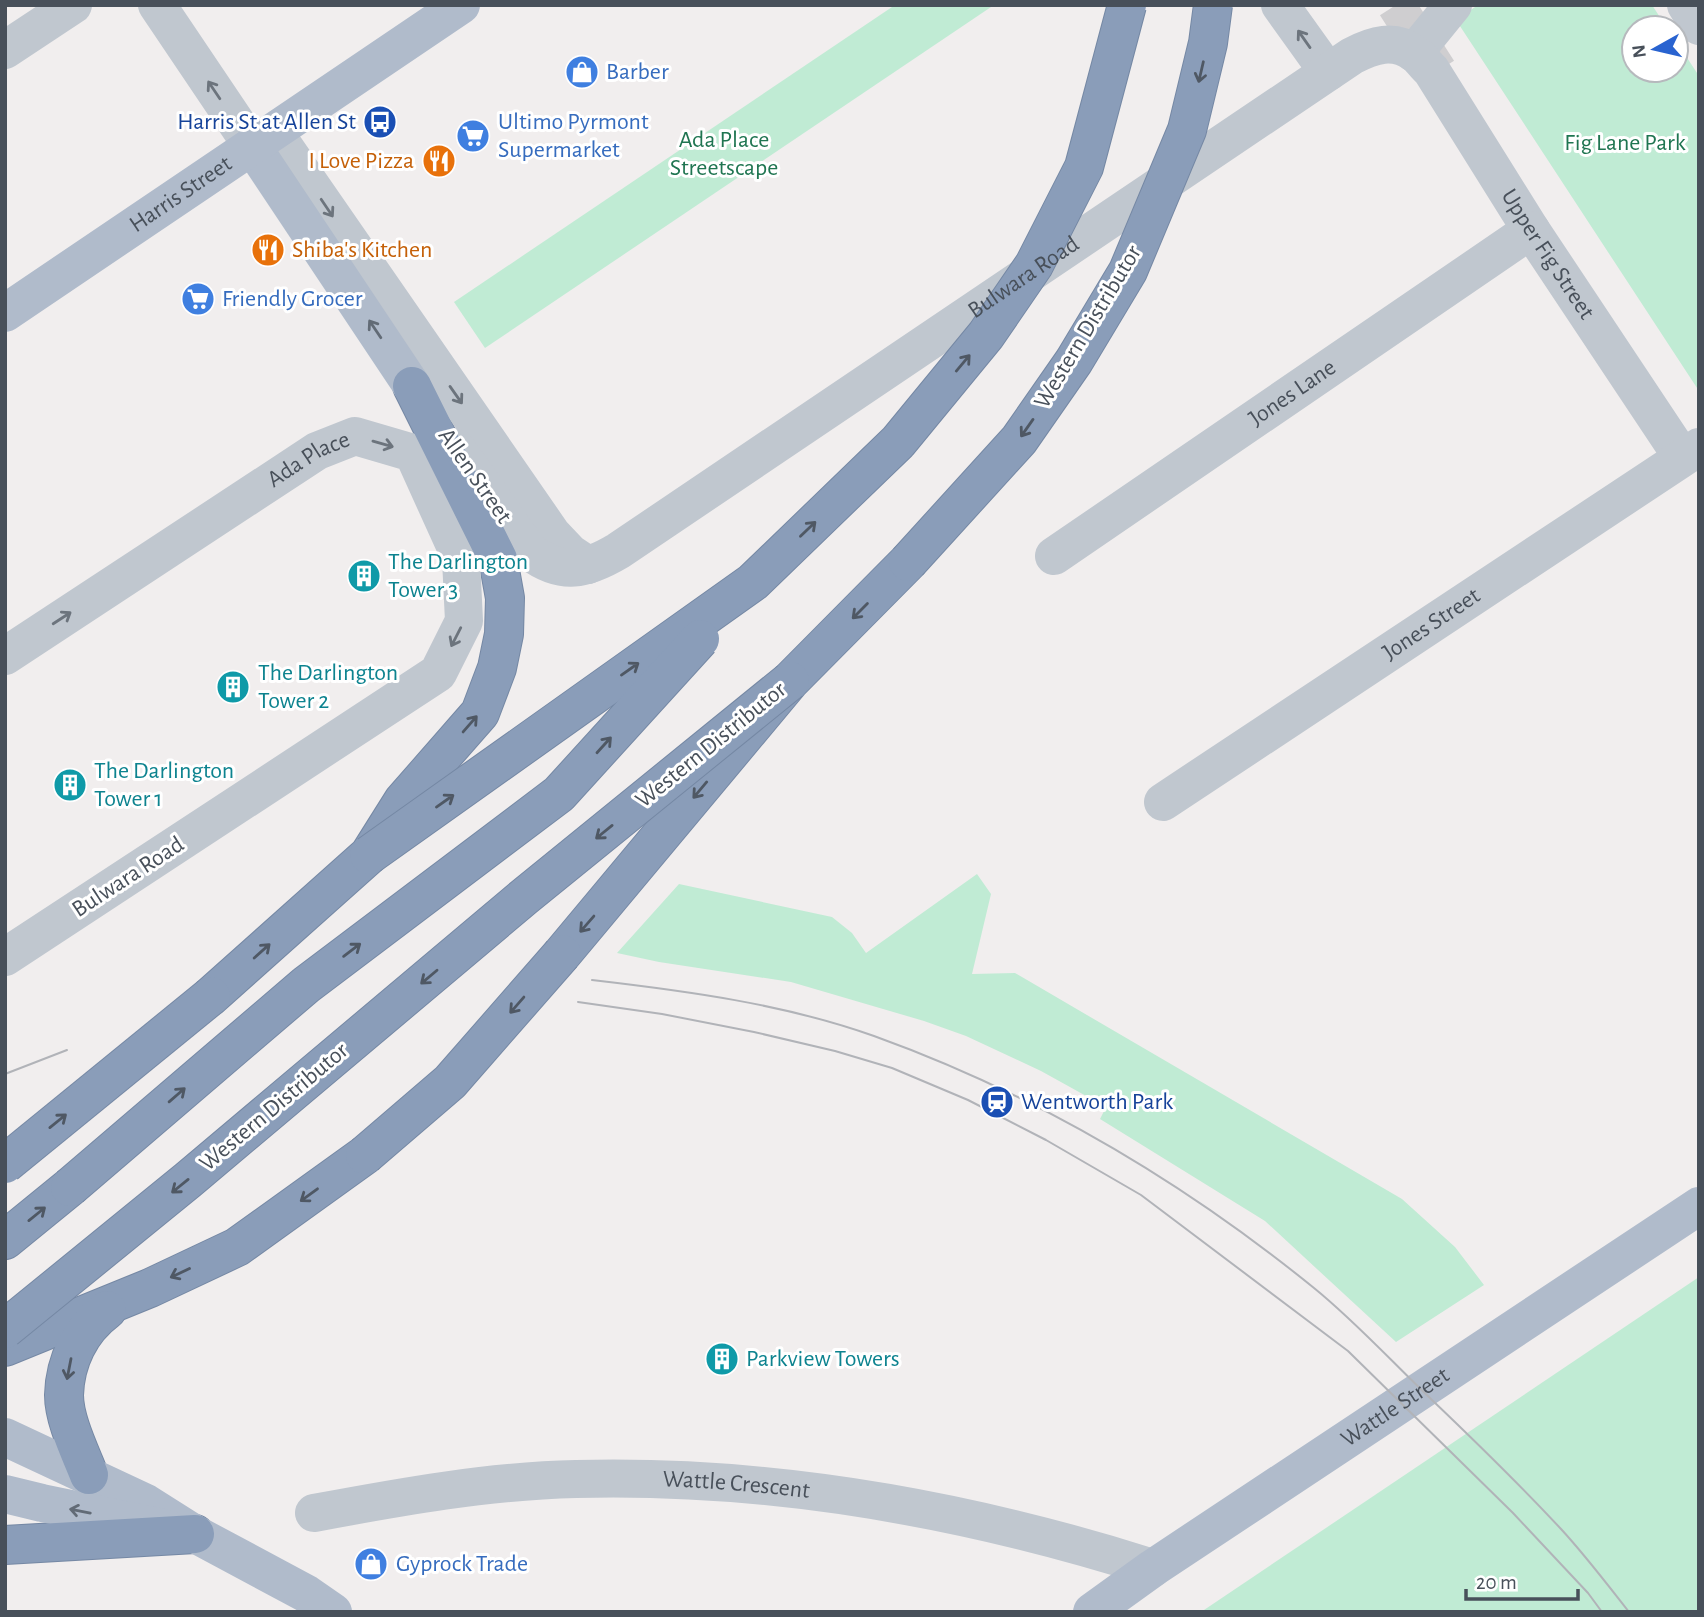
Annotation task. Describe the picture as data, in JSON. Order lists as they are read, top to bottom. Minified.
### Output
{"streets":{"highway":["Western Distributor"],"main road":["Harris Street","Allen Street","Wattle Street"],"street":["Upper Fig Street","Bulwara Road","Jones Lane","Ada Place","Jones Street","Wattle Crescent"]},"crossings":[["Harris Street","Allen Street"],["Upper Fig Street","Bulwara Road"],["Upper Fig Street","Jones Lane"],["Upper Fig Street","Jones Street"],["Bulwara Road","Ada Place"],["Bulwara Road","Allen Street"],["Wattle Street","Wattle Crescent"]],"parks":["Ada Place Streetscape","Fig Lane Park"],"places":{"shop":["Barber","Gyprock Trade"],"bus stop":["Harris St at Allen St"],"supermarket":["Ultimo Pyrmont Supermarket","Friendly Grocer"],"restaurant":["I Love Pizza","Shiba's Kitchen"],"building":["The Darlington Tower 3","The Darlington Tower 2","The Darlington Tower 1","Parkview Towers"],"station":["Wentworth Park"]},"scale_bar":"20 m","north":"left"}
